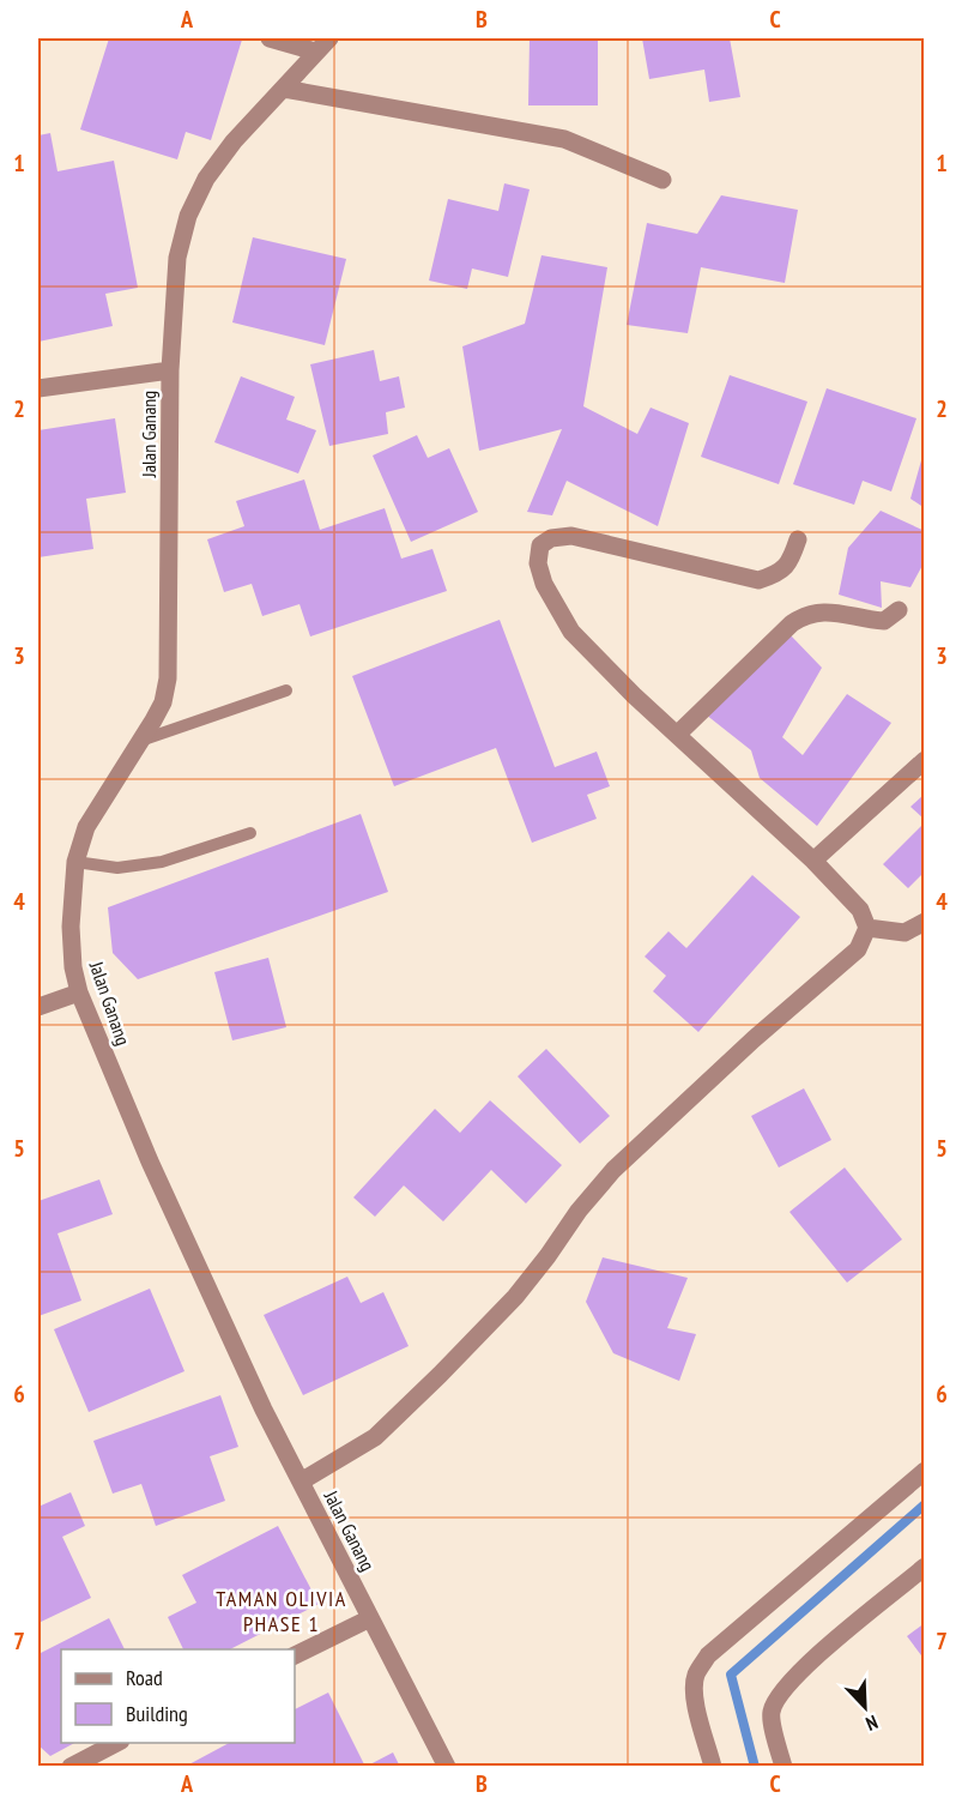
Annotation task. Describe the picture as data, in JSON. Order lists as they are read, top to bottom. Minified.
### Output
{"streets":{"street":["Jalan Ganang"]},"districts":["TAMAN OLIVIA PHASE 1"],"legend":["Road","Building"],"north":"bottom right","grid":{"columns":["A","B","C"],"rows":["1","2","3","4","5","6","7"]}}
